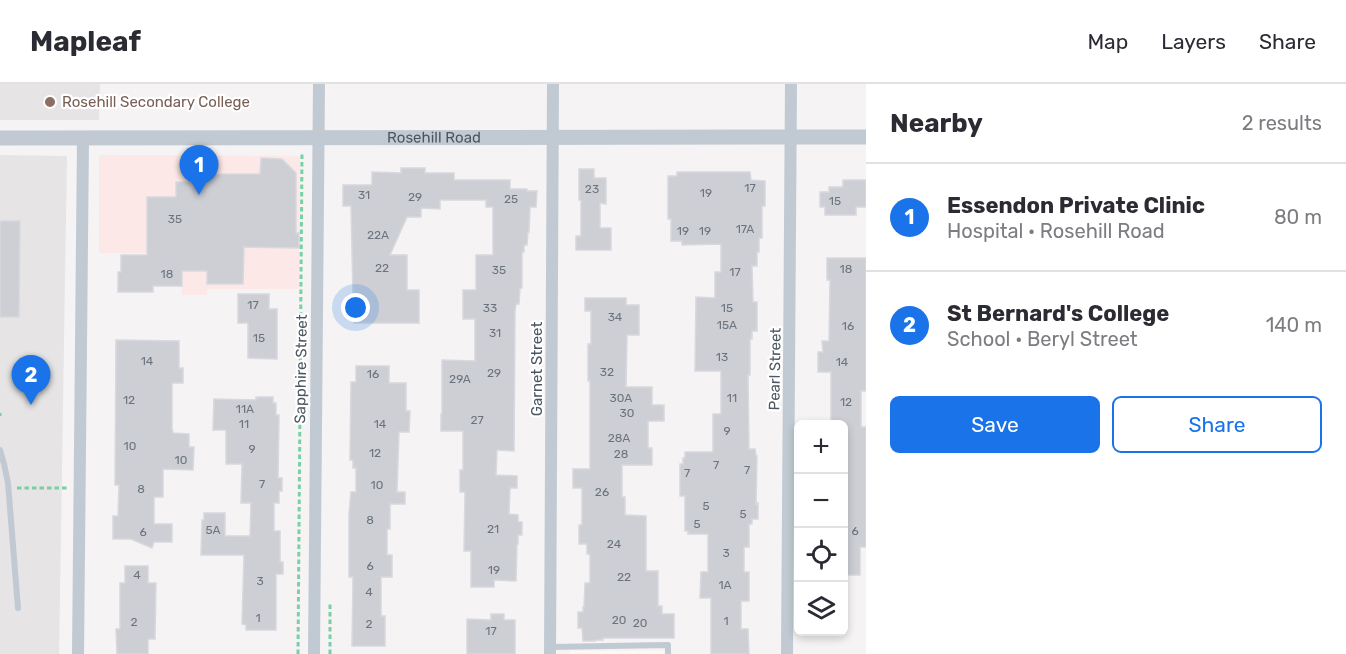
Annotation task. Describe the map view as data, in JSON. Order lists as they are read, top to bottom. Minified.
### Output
{"streets":{"street":["Rosehill Road","Sapphire Street","Garnet Street","Pearl Street"]},"crossings":[["Rosehill Road","Sapphire Street"],["Rosehill Road","Garnet Street"],["Rosehill Road","Pearl Street"]],"places":["Rosehill Secondary College"],"house_numbers":["17","23","19","31","29","25","15","35","17A","19","19","22A","22","18","35","17","18","17","33","15","34","15A","16","31","15","13","14","14","32","29","16","29A","30A","11","12","12","11A","30","27","11","14","9","28A","10","9","12","28","10","7","7","7","7","10","8","26","5","5","8","5","21","5A","6","6","24","3","6","19","4","22","3","1A","4","1","20","1","2","20","2","17"],"page":{"header":"Mapleaf","nav":["Map","Layers","Share"],"heading":["Nearby","2 results"],"pins":["1","2"],"list":[{"mark":"1","name":"Essendon Private Clinic","note":"Hospital · Rosehill Road","value":"80 m"},{"mark":"2","name":"St Bernard's College","note":"School · Beryl Street","value":"140 m"}],"buttons":["Save","Share"],"map_buttons":["+","−"]}}
